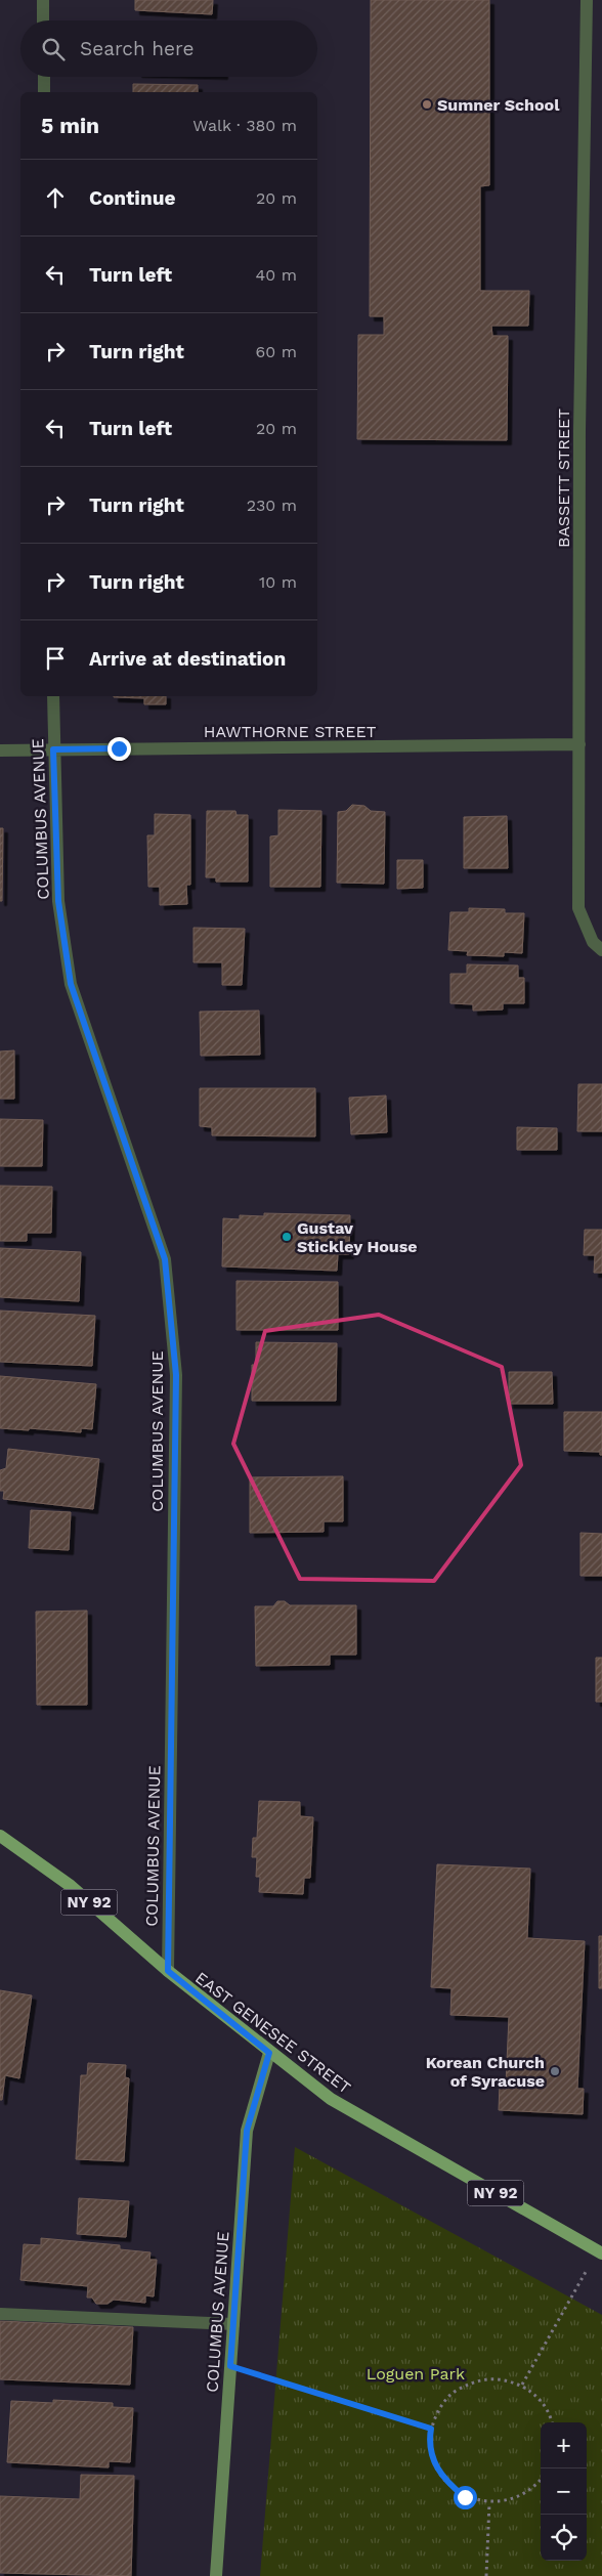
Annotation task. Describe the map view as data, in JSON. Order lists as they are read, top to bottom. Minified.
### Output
{"streets":{"main road":["NY 92","EAST GENESEE STREET"],"street":["BASSETT STREET","HAWTHORNE STREET","COLUMBUS AVENUE"]},"crossings":[["BASSETT STREET","HAWTHORNE STREET"],["HAWTHORNE STREET","COLUMBUS AVENUE"],["COLUMBUS AVENUE","EAST GENESEE STREET"]],"parks":["Loguen Park"],"places":["Sumner School","Gustav Stickley House","Korean Church of Syracuse"],"page":{"search":"Search here","heading":["5 min","Walk · 380 m"],"list":[["Continue","20 m"],["Turn left","40 m"],["Turn right","60 m"],["Turn left","20 m"],["Turn right","230 m"],["Turn right","10 m"],"Arrive at destination"],"map_buttons":["+","−"]}}
